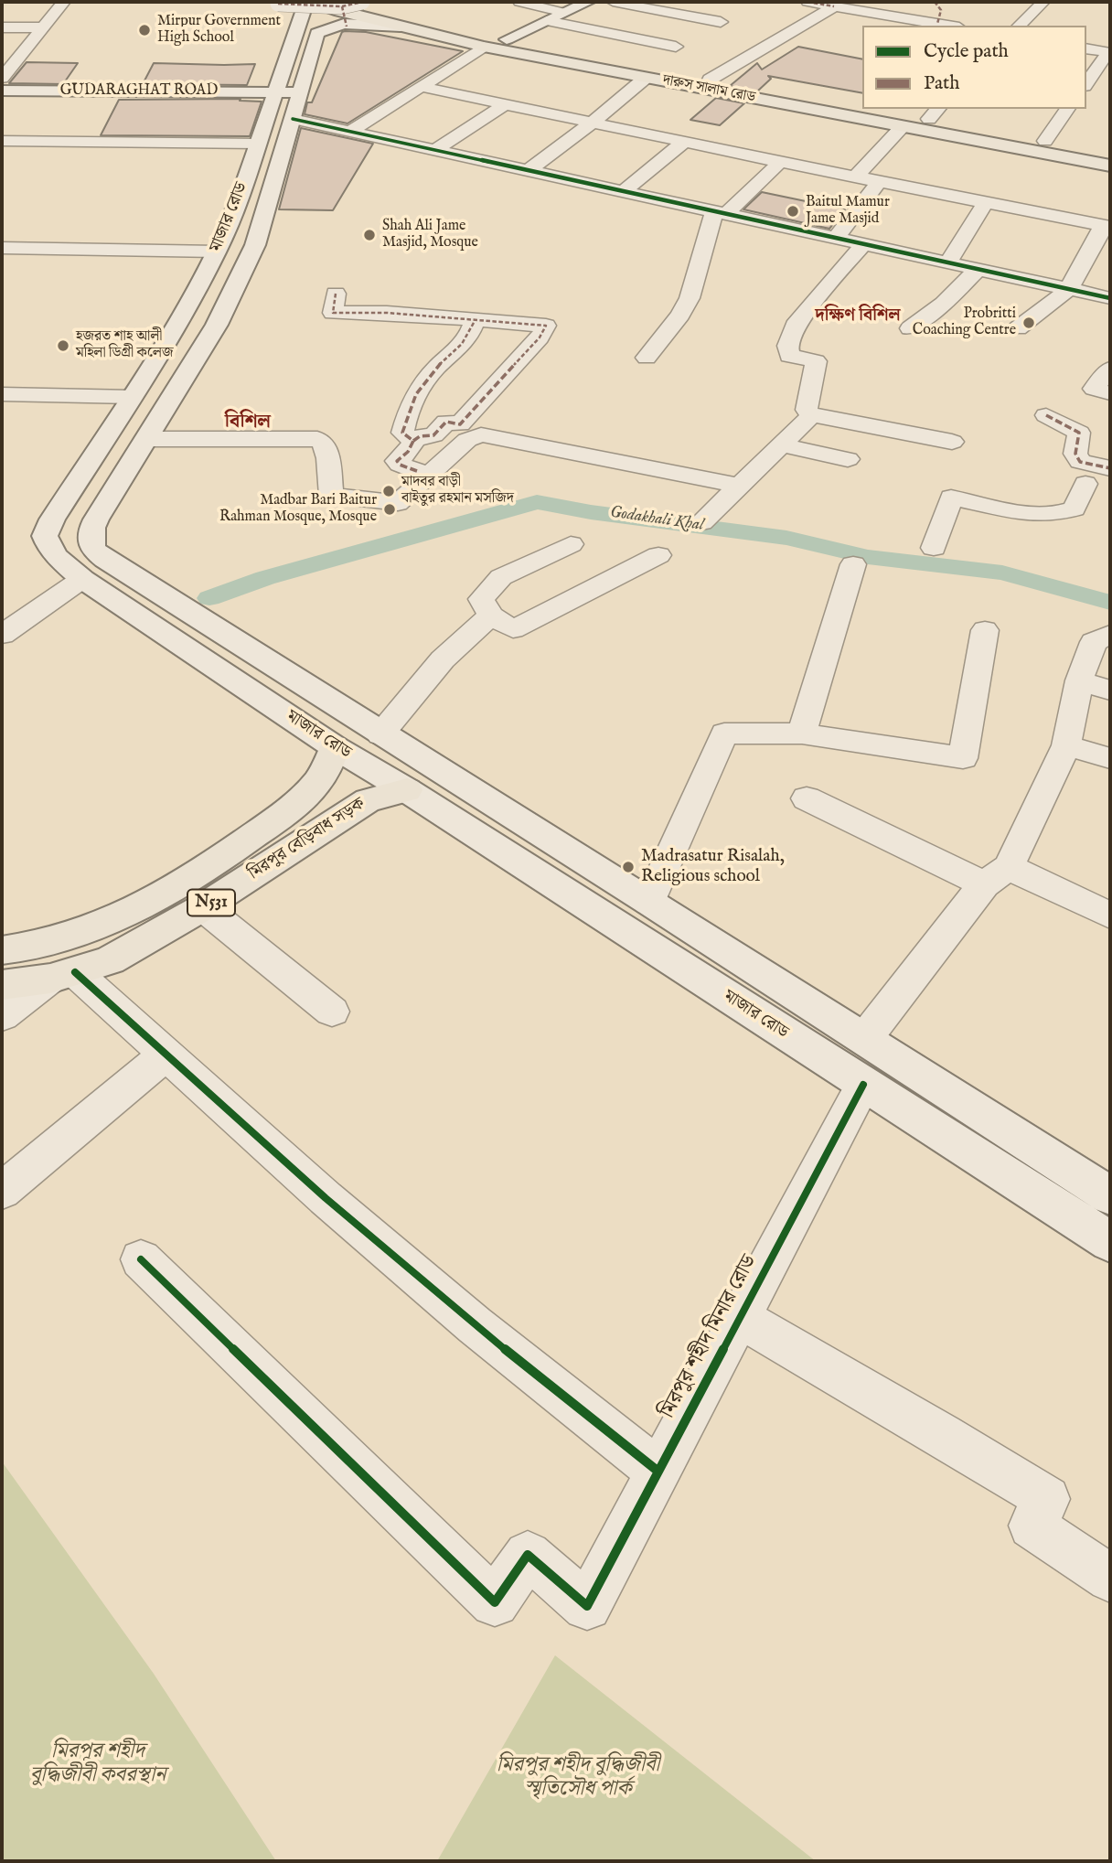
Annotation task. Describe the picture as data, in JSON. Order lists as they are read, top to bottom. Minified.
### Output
{"streets":{"main road":["দারুস সালাম রোড","GUDARAGHAT ROAD","মাজার রোড","মিরপুর বেড়িবাধ সড়ক","N531"],"street":["মিরপুর শহীদ মিনার রোড"]},"crossings":[["দারুস সালাম রোড","মাজার রোড"],["GUDARAGHAT ROAD","মাজার রোড"],["মাজার রোড","মিরপুর বেড়িবাধ সড়ক"],["মাজার রোড","মিরপুর শহীদ মিনার রোড"]],"districts":["দক্ষিণ বিশিল","বিশিল"],"water":["Godakhali Khal"],"parks":["মিরপুর শহীদ বুদ্ধিজীবী কবরস্থান","মিরপুর শহীদ বুদ্ধিজীবী স্মৃতিসৌধ পার্ক"],"places":["Mirpur Government High School","Baitul Mamur Jame Masjid","Shah Ali Jame Masjid, Mosque","Probritti Coaching Centre","হজরত শাহ আলী মহিলা ডিগ্রী কলেজ","মাদবর বাড়ী বাইতুর রহমান মসজিদ","Madbar Bari Baitur Rahman Mosque, Mosque","Madrasatur Risalah, Religious school"],"legend":["Cycle path","Path"]}
